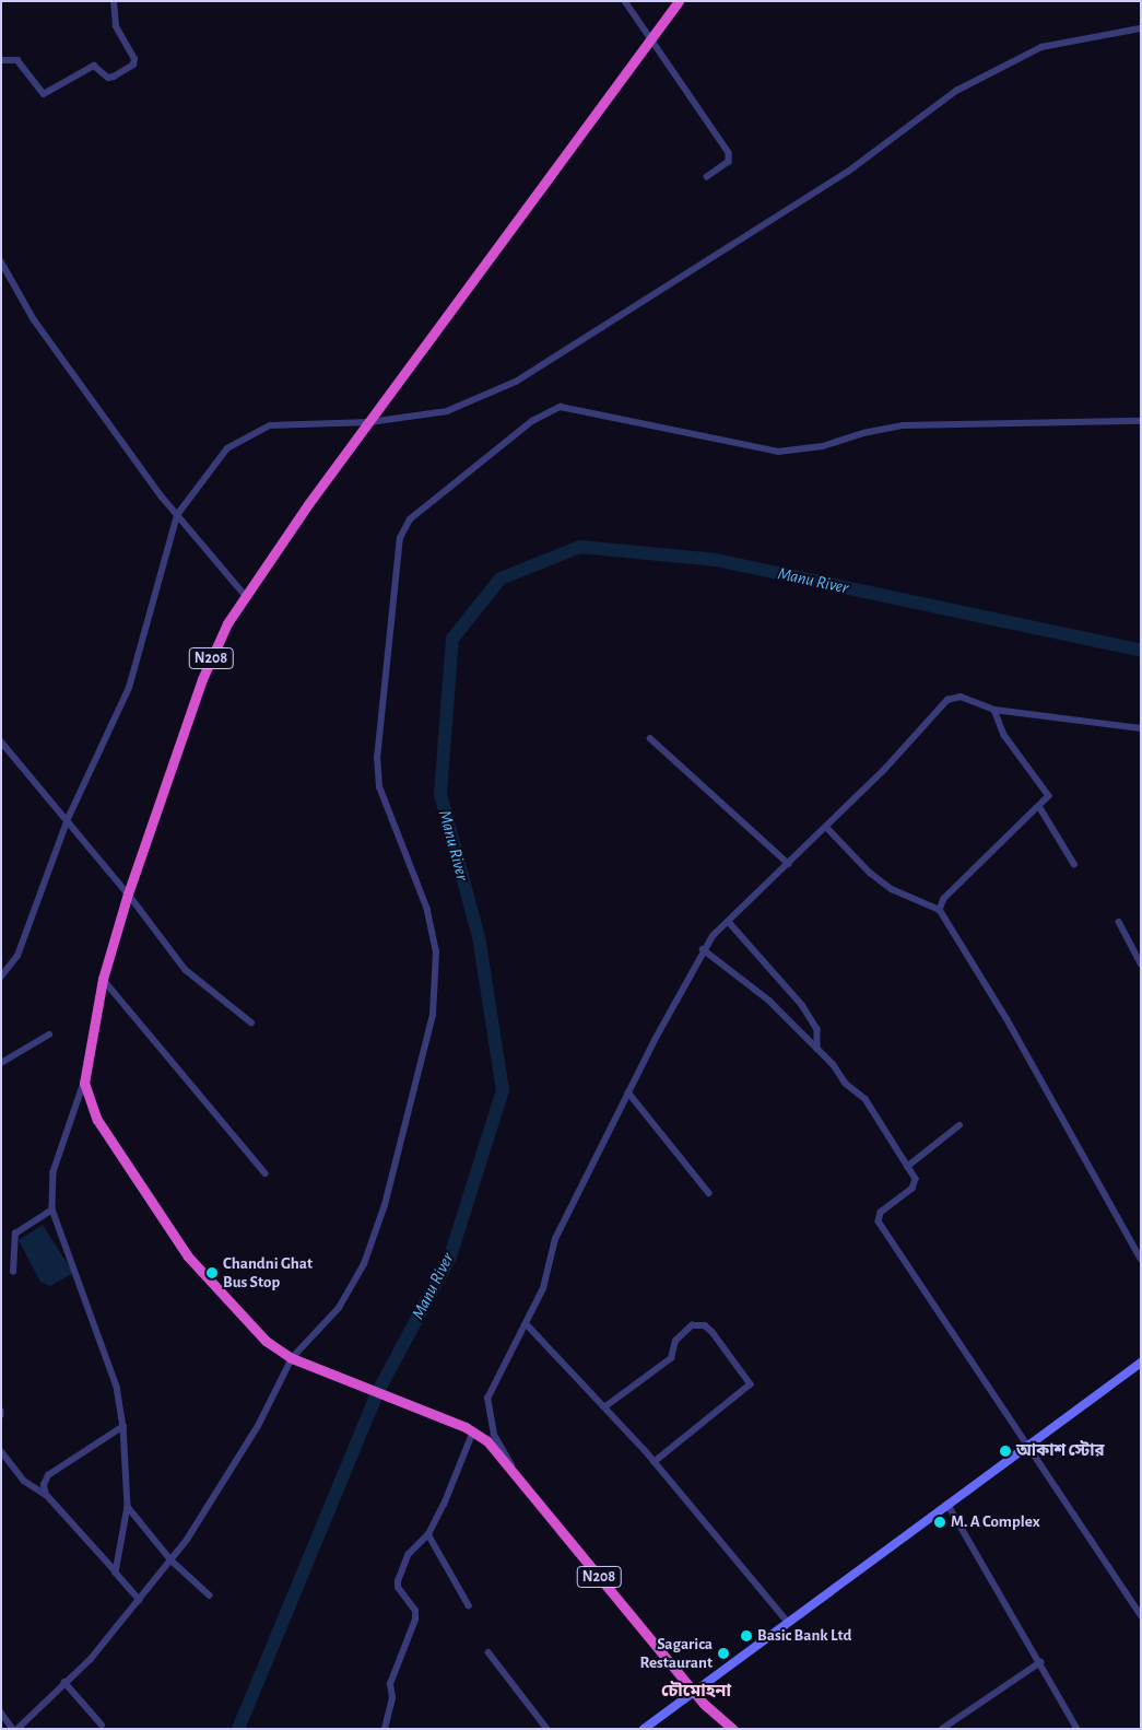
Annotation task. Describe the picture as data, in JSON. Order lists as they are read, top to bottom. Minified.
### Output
{"streets":{"highway":["N208"]},"districts":["চৌমোহনা"],"water":["Manu River"],"places":["Chandni Ghat Bus Stop","আকাশ স্টোর","M. A Complex","Basic Bank Ltd","Sagarica Restaurant"]}
